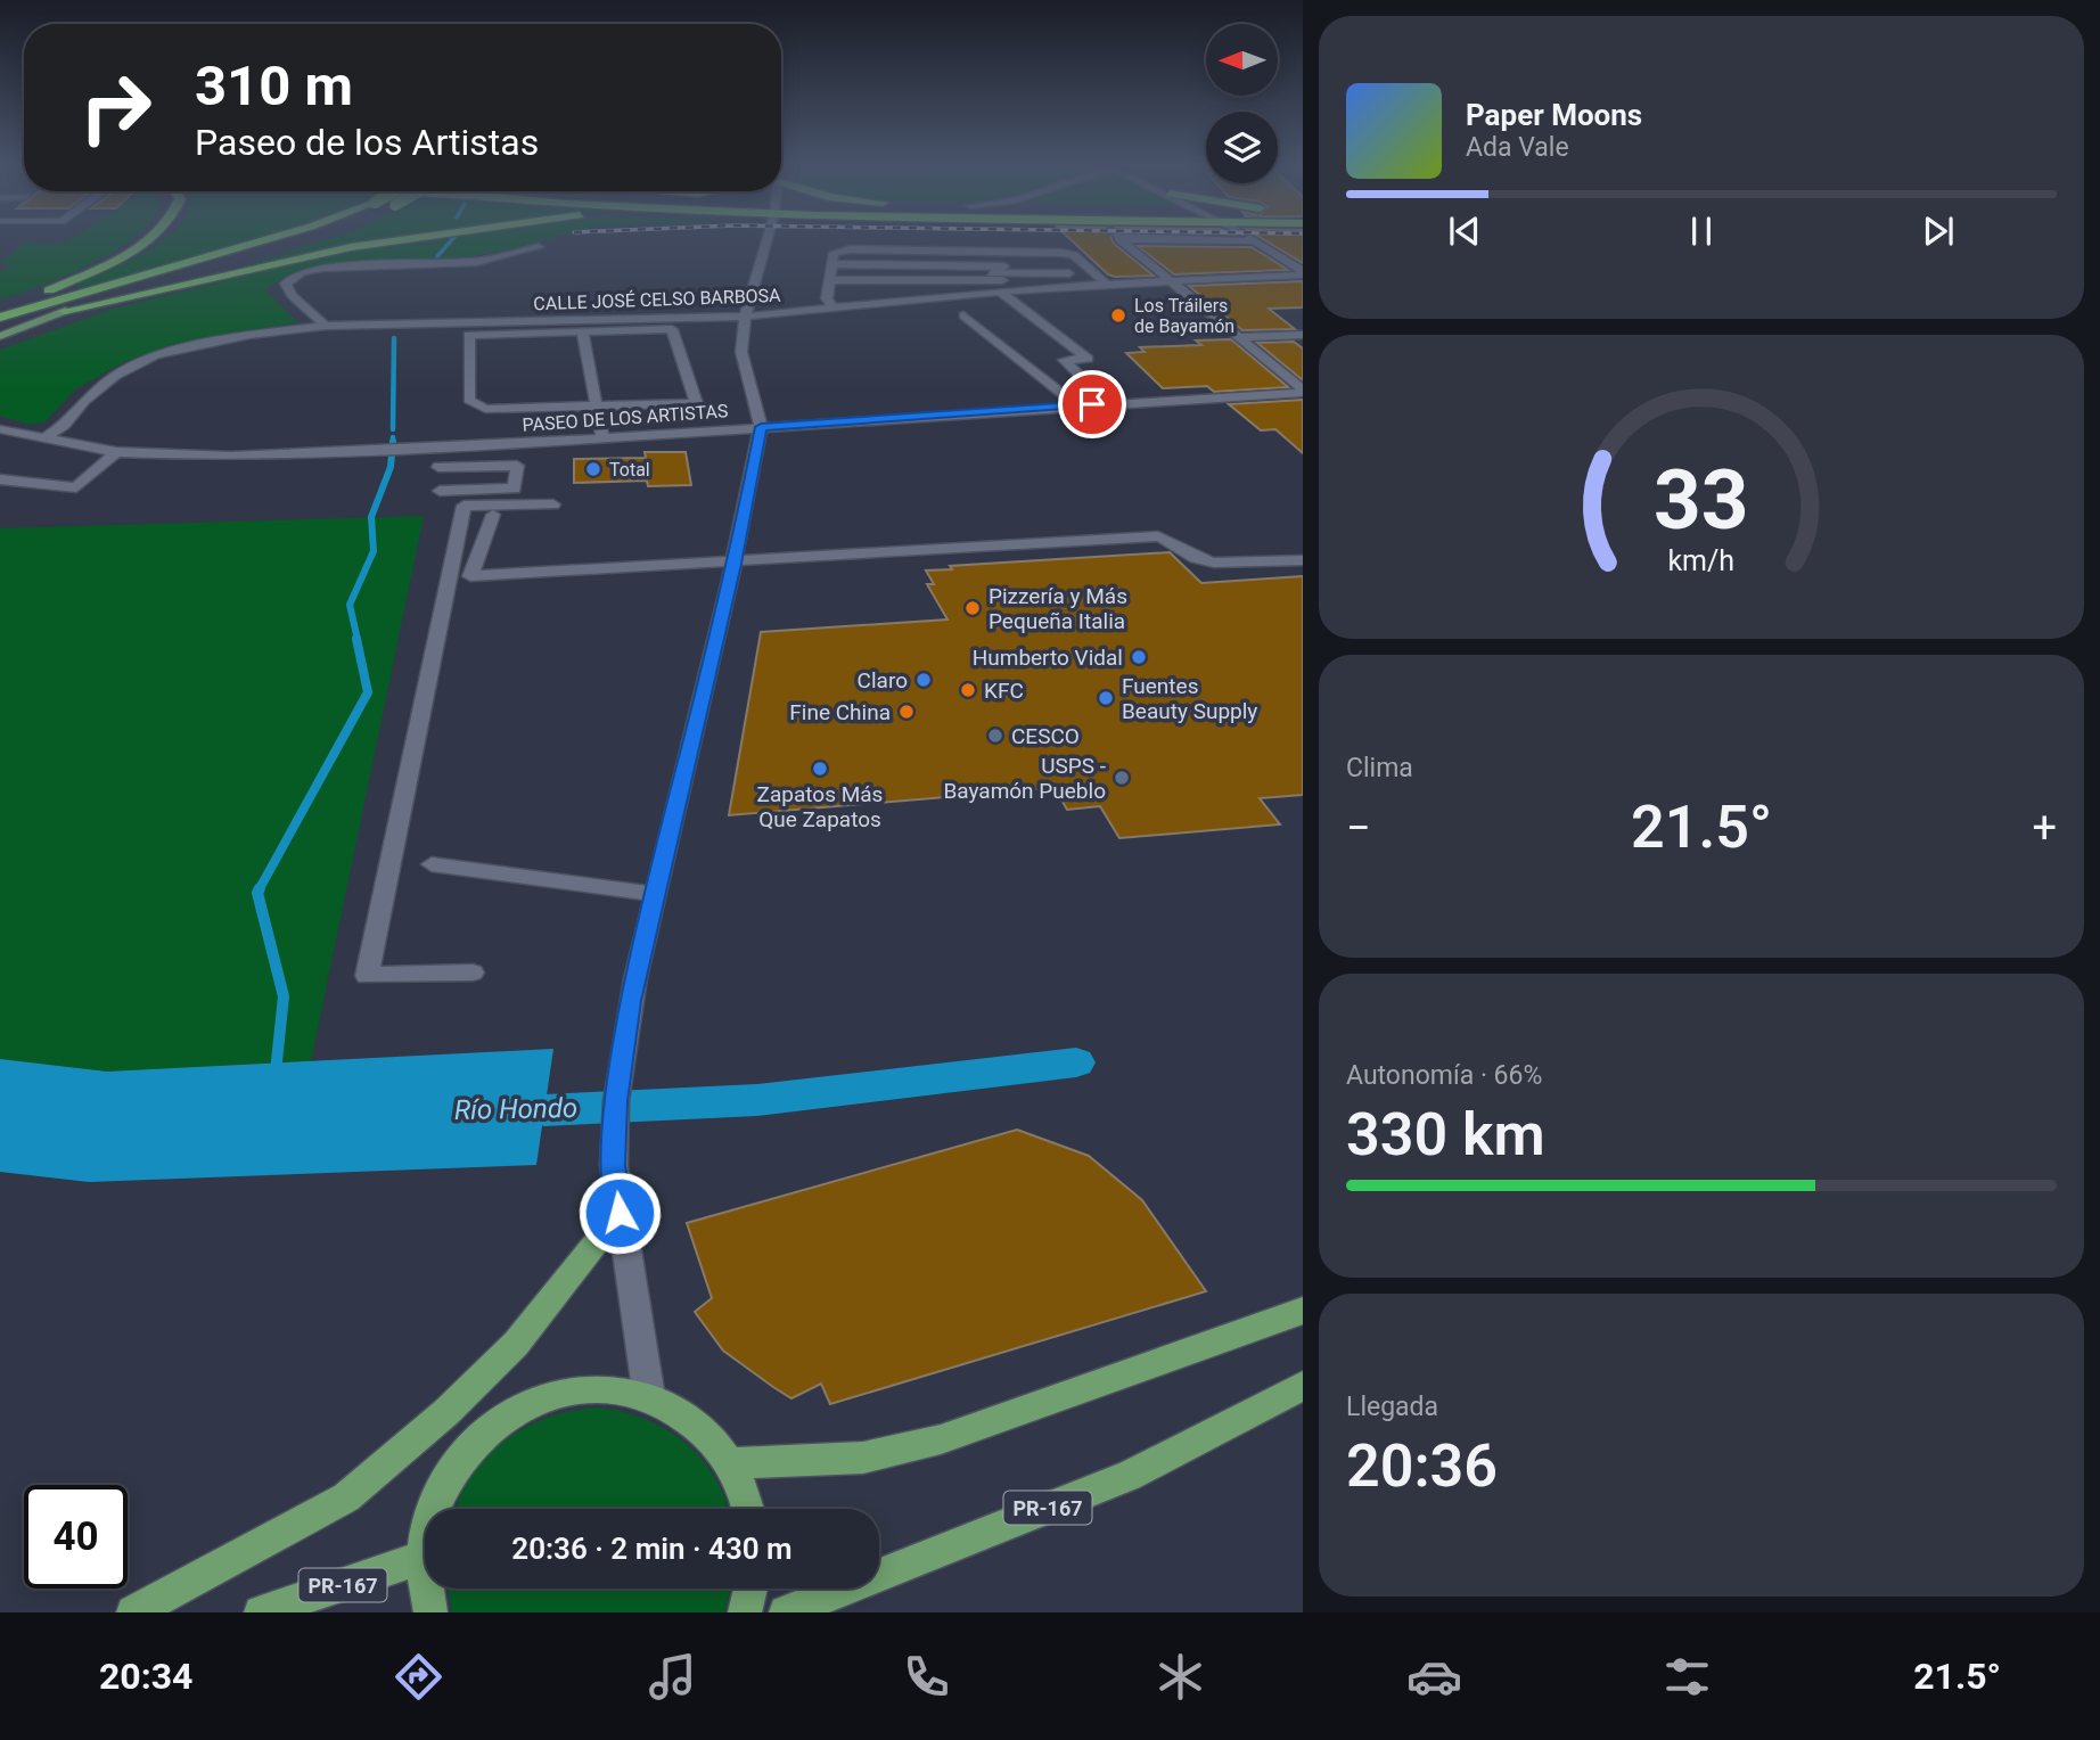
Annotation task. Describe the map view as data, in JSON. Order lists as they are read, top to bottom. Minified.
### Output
{"streets":{"main road":["PR-167"],"street":["CALLE JOSÉ CELSO BARBOSA","PASEO DE LOS ARTISTAS"]},"crossings":[["CALLE JOSÉ CELSO BARBOSA","PASEO DE LOS ARTISTAS"]],"water":["Río Hondo"],"places":["Los Tráilers de Bayamón","Total","Pizzería y Más Pequeña Italia","Humberto Vidal","Claro","KFC","Fuentes Beauty Supply","Fine China","CESCO","Zapatos Más Que Zapatos","USPS - Bayamón Pueblo"],"north":"left","page":{"turn":["310 m","Paseo de los Artistas"],"song":["Paper Moons","Ada Vale"],"tile":["Clima",["Autonomía · 66%","330 km"],["Llegada","20:36"]],"heat":["−","21.5°","+"],"limit":"40","trip":"20:36 · 2 min · 430 m","tabs":["20:34","21.5°"],"gauge":["33","km/h"]}}
